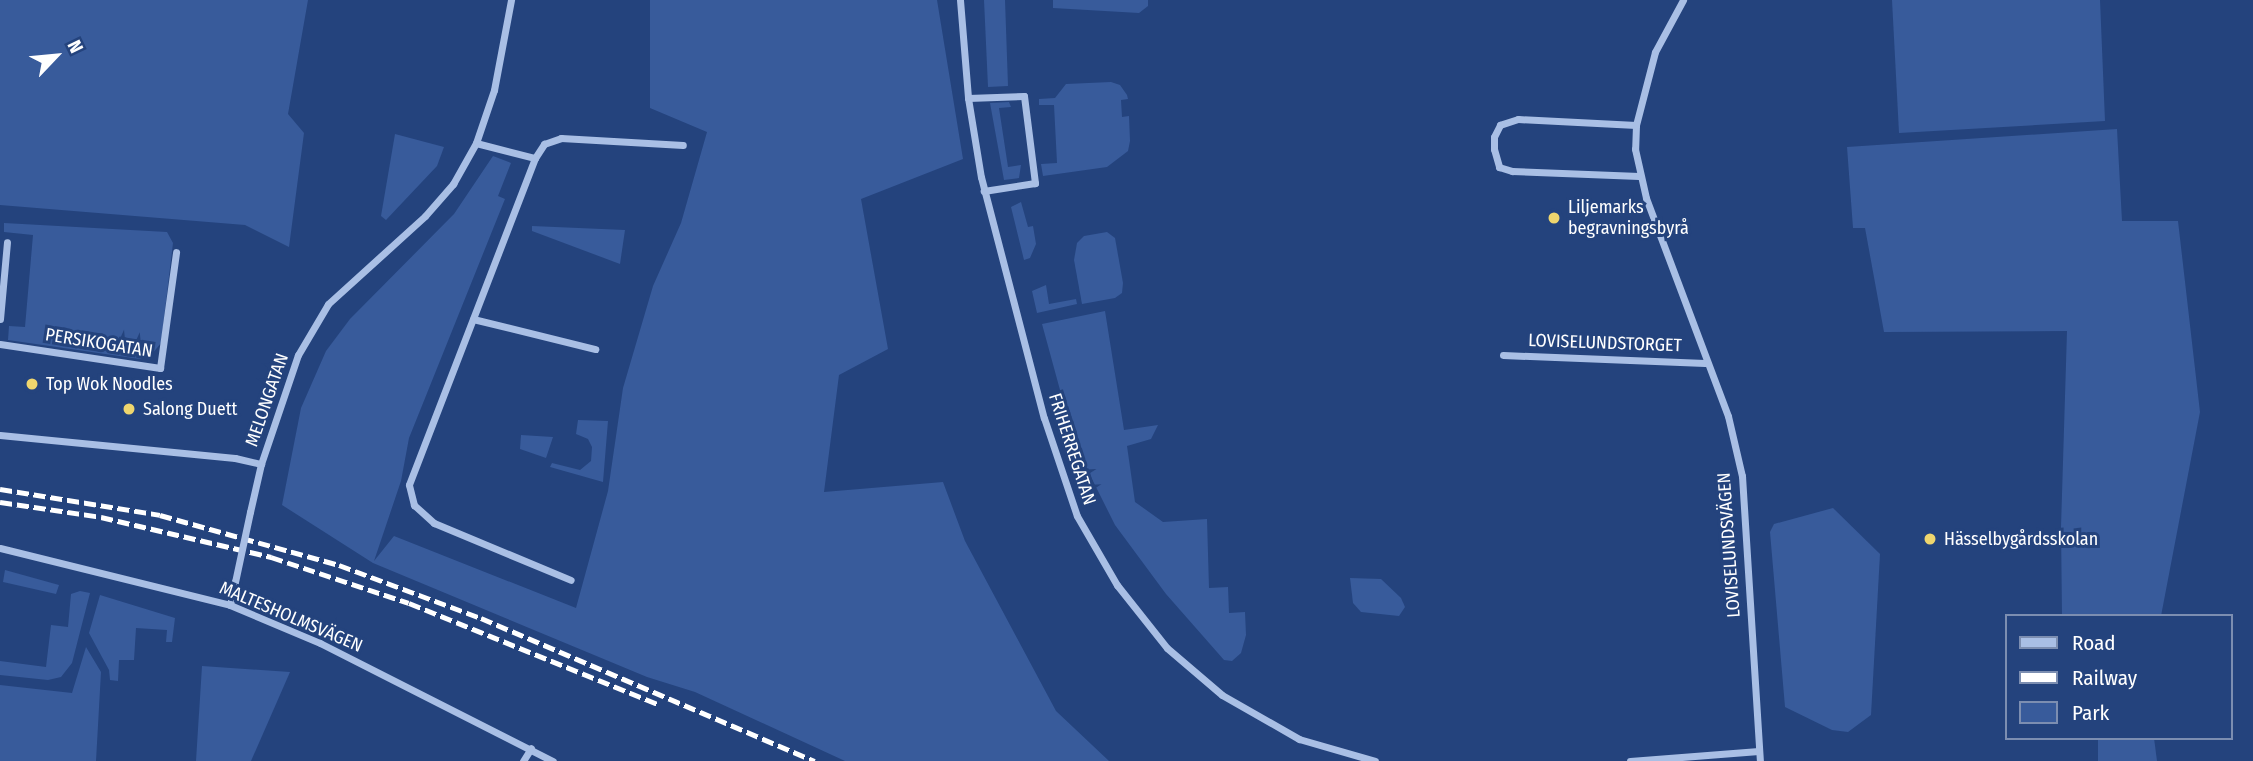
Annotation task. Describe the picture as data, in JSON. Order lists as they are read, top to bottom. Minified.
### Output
{"streets":{"street":["PERSIKOGATAN","LOVISELUNDSTORGET","MELONGATAN","FRIHERREGATAN","LOVISELUNDSVÄGEN","MALTESHOLMSVÄGEN"]},"crossings":[["LOVISELUNDSTORGET","LOVISELUNDSVÄGEN"],["MELONGATAN","MALTESHOLMSVÄGEN"]],"places":["Liljemarks begravningsbyrå","Top Wok Noodles","Salong Duett","Hässelbygårdsskolan"],"legend":["Road","Railway","Park"],"north":"top right"}
